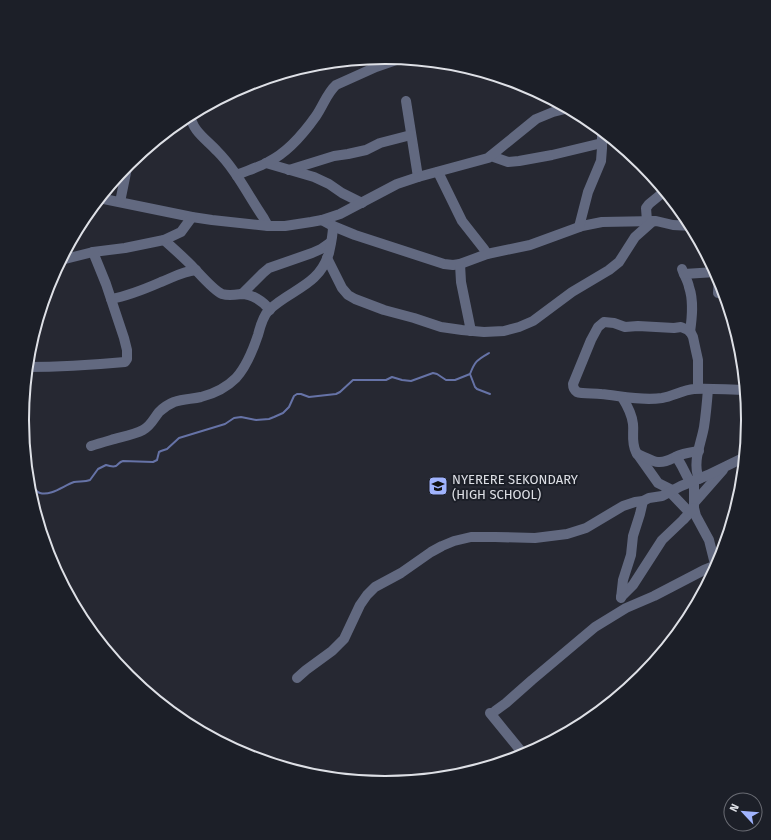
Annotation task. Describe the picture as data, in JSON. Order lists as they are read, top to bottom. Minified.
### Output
{"places":{"school or university":["NYERERE SEKONDARY (HIGH SCHOOL)"]},"north":"top left"}
